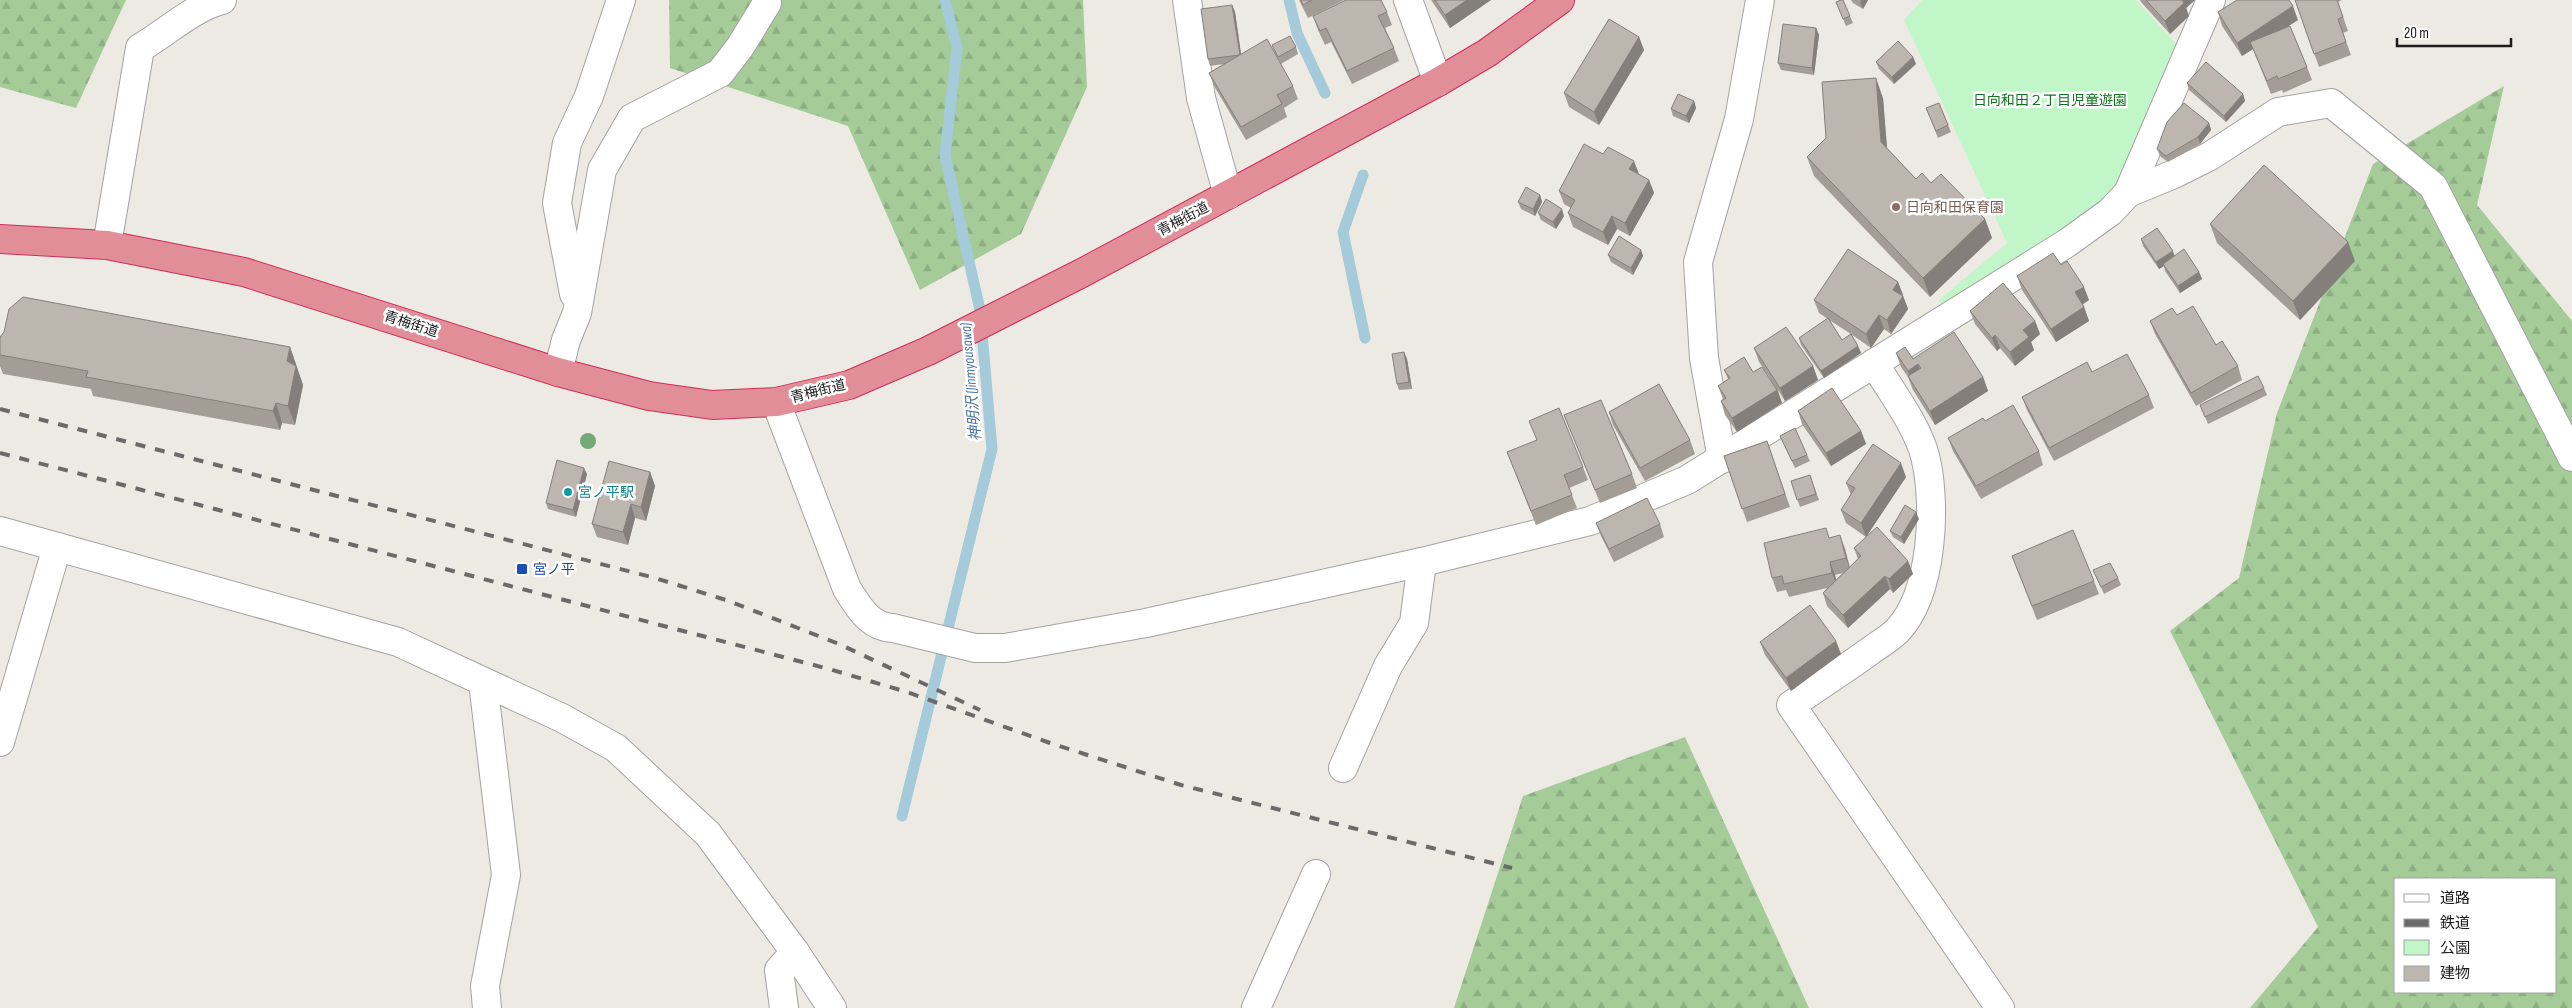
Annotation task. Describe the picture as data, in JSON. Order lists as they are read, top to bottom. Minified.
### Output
{"streets":{"highway":["青梅街道"]},"water":["神明沢 (Jinmyousawa)"],"parks":["日向和田２丁目児童遊園"],"places":{"other":["日向和田保育園","宮ノ平駅"],"transit":["宮ノ平"]},"legend":["道路","鉄道","公園","建物"],"scale_bar":"20 m"}
